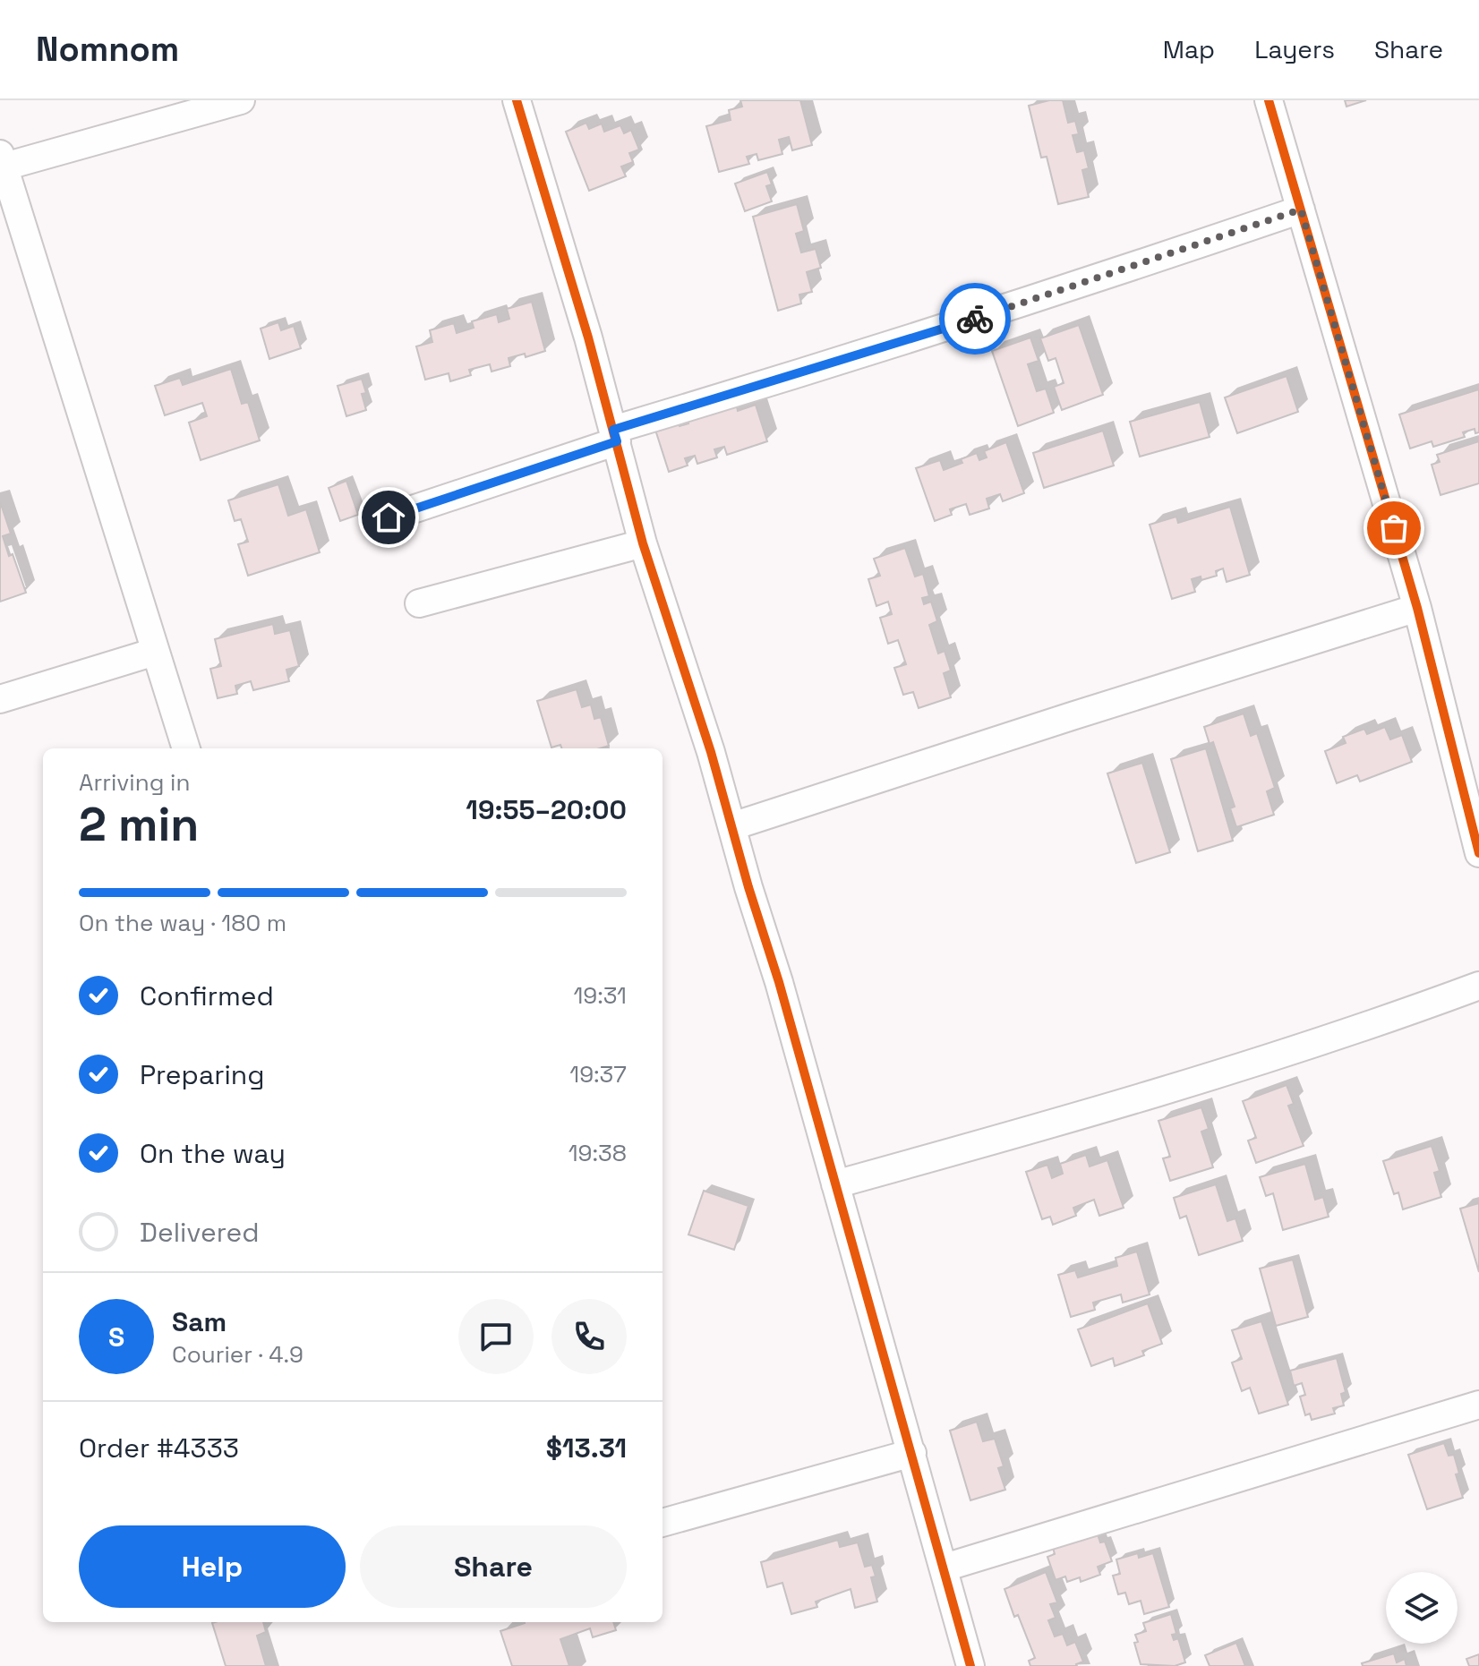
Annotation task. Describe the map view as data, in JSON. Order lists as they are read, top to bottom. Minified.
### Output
{"page":{"header":"Nomnom","nav":["Map","Layers","Share"],"heading":["2 min","Arriving in","19:55–20:00"],"panel":["Sam","Courier · 4.9","Order #4333","$13.31"],"bar":"On the way · 180 m","list":[["Confirmed","19:31"],["Preparing","19:37"],["On the way","19:38"],"Delivered"],"round":"S","buttons":["Help","Share"]}}
